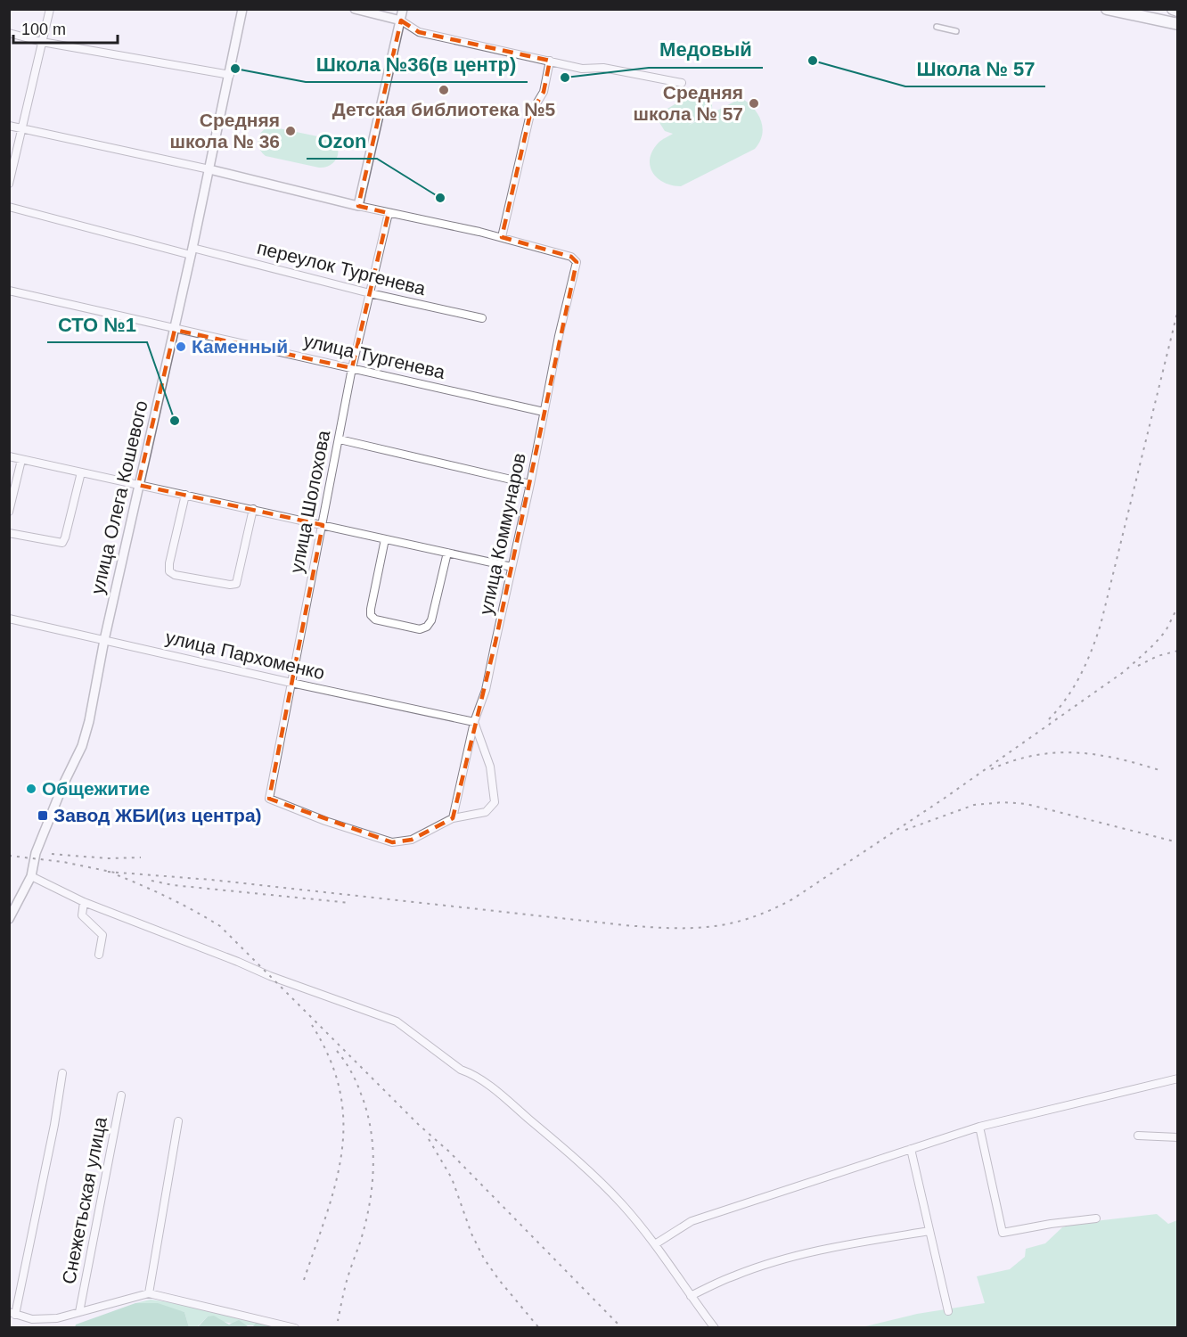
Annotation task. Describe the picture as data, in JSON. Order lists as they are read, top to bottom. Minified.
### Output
{"streets":{"street":["переулок Тургенева","улица Тургенева","улица Олега Кошевого","улица Шолохова","улица Коммунаров","улица Пархоменко","Снежетьская улица"]},"crossings":[["переулок Тургенева","улица Олега Кошевого"],["переулок Тургенева","улица Шолохова"],["улица Тургенева","улица Олега Кошевого"],["улица Тургенева","улица Шолохова"],["улица Тургенева","улица Коммунаров"],["улица Олега Кошевого","улица Пархоменко"],["улица Шолохова","улица Коммунаров"],["улица Шолохова","улица Пархоменко"],["улица Коммунаров","улица Пархоменко"]],"places":{"other":["Школа № 57","Школа №36(в центр)","Медовый","Детская библиотека №5","Средняя школа № 57","Средняя школа № 36","Ozon","Каменный","СТО №1","Общежитие"],"transit":["Завод ЖБИ(из центра)"]},"scale_bar":"100 m"}
